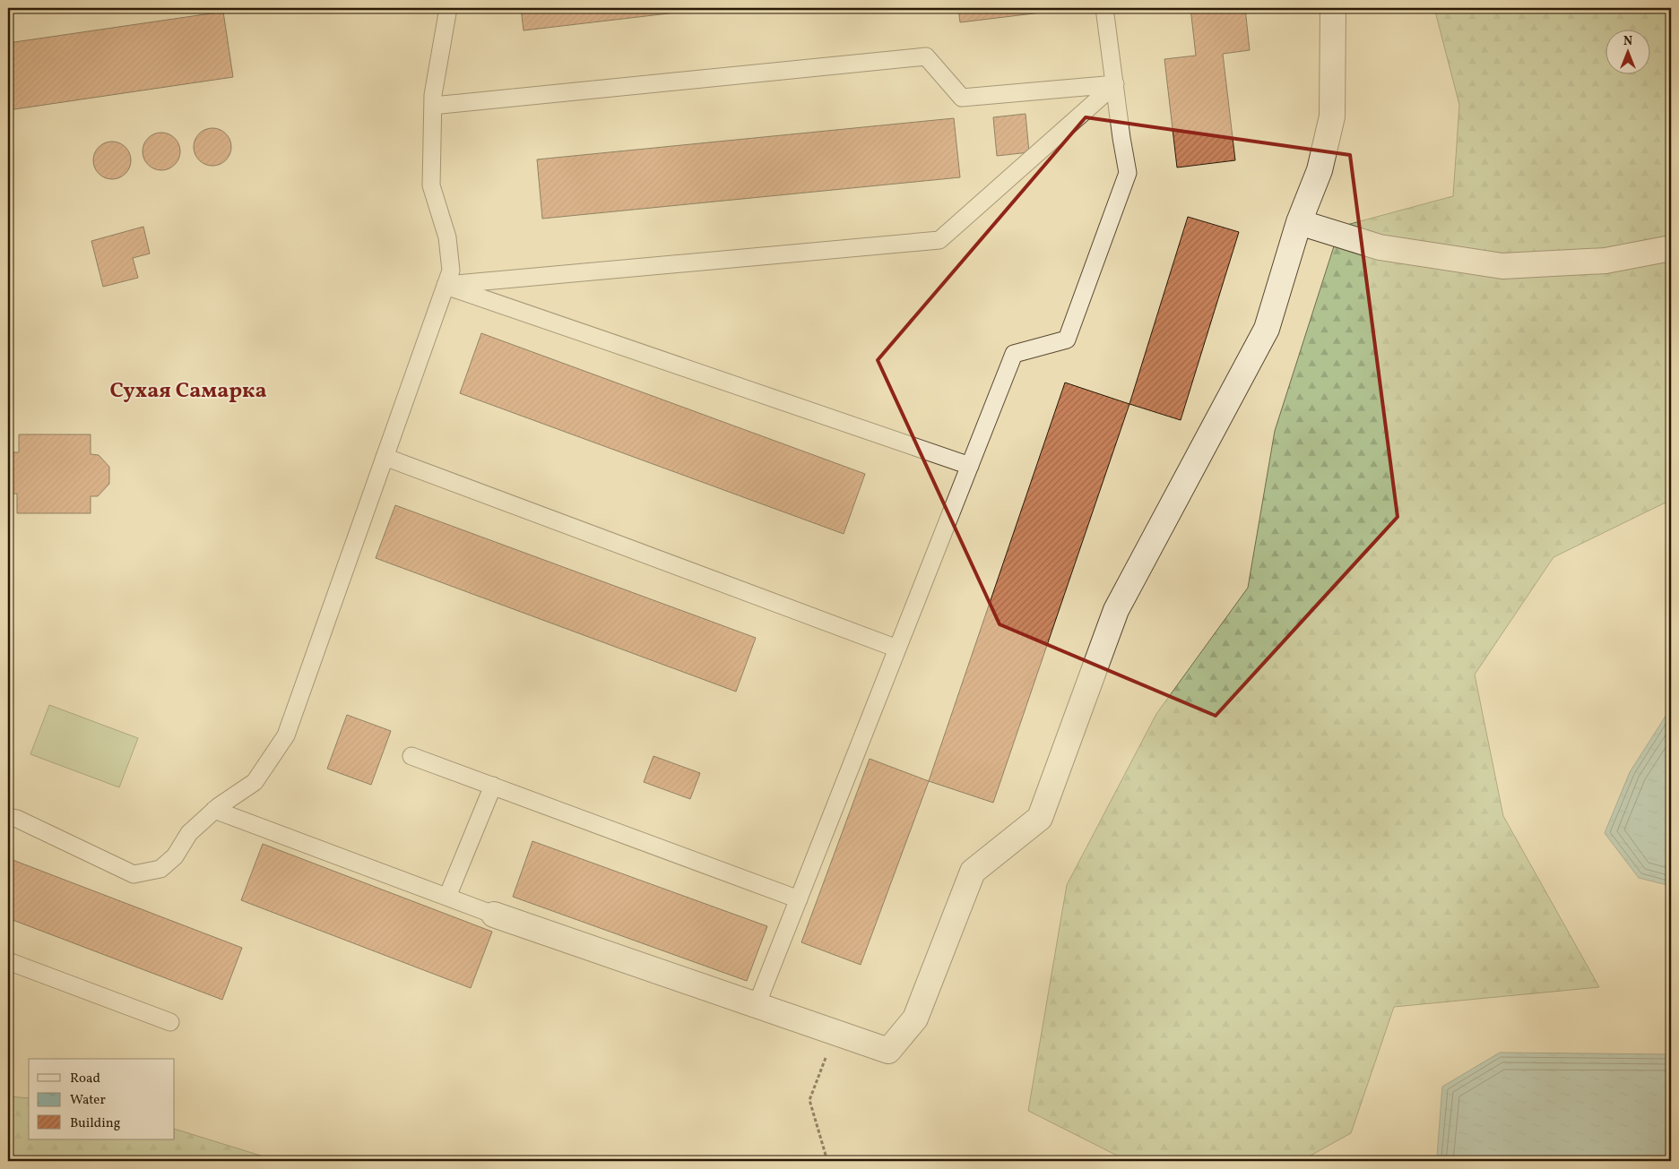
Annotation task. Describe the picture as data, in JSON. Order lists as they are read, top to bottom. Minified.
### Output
{"districts":["Сухая Самарка"],"legend":["Road","Water","Building"],"north":"top"}
